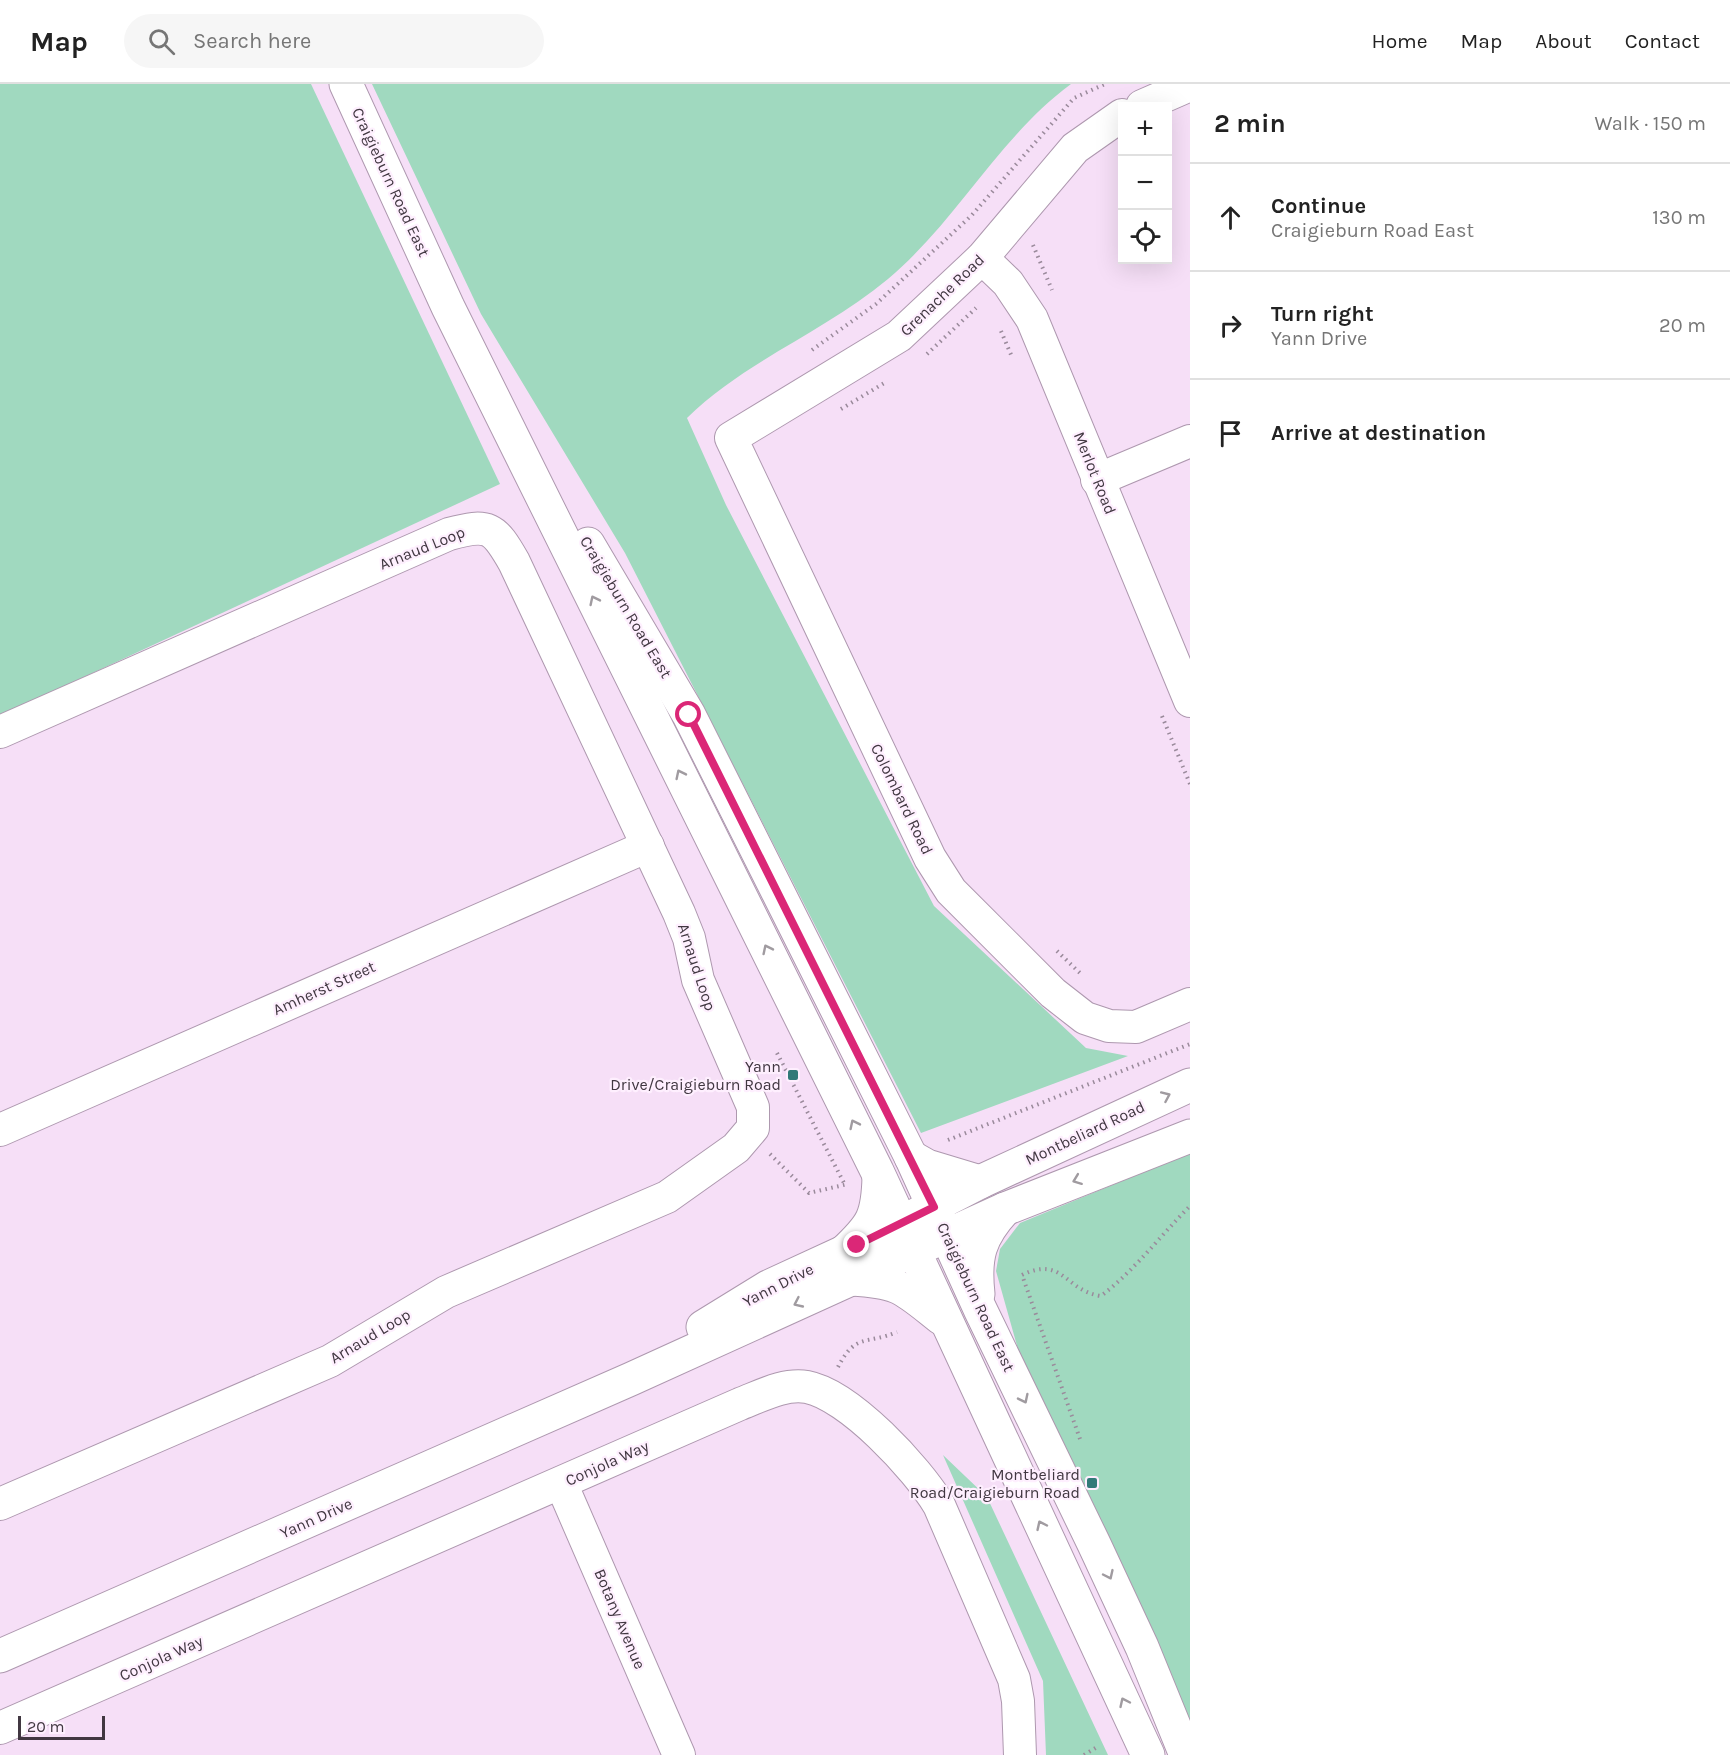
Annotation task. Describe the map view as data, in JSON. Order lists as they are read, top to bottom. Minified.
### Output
{"streets":{"main road":["Craigieburn Road East","Montbeliard Road","Yann Drive"],"street":["Grenache Road","Merlot Road","Arnaud Loop","Colombard Road","Amherst Street","Conjola Way","Botany Avenue"]},"crossings":[["Craigieburn Road East","Montbeliard Road"],["Craigieburn Road East","Yann Drive"],["Grenache Road","Merlot Road"],["Grenache Road","Colombard Road"],["Arnaud Loop","Amherst Street"],["Montbeliard Road","Yann Drive"],["Conjola Way","Botany Avenue"]],"places":{"transit":["Yann Drive/Craigieburn Road","Montbeliard Road/Craigieburn Road"]},"scale_bar":"20 m","page":{"header":"Map","search":"Search here","nav":["Home","Map","About","Contact"],"heading":["2 min","Walk · 150 m"],"map_buttons":["+","−"],"list":[["Continue","Craigieburn Road East","130 m"],["Turn right","Yann Drive","20 m"],"Arrive at destination"],"scale":"20 m"}}
